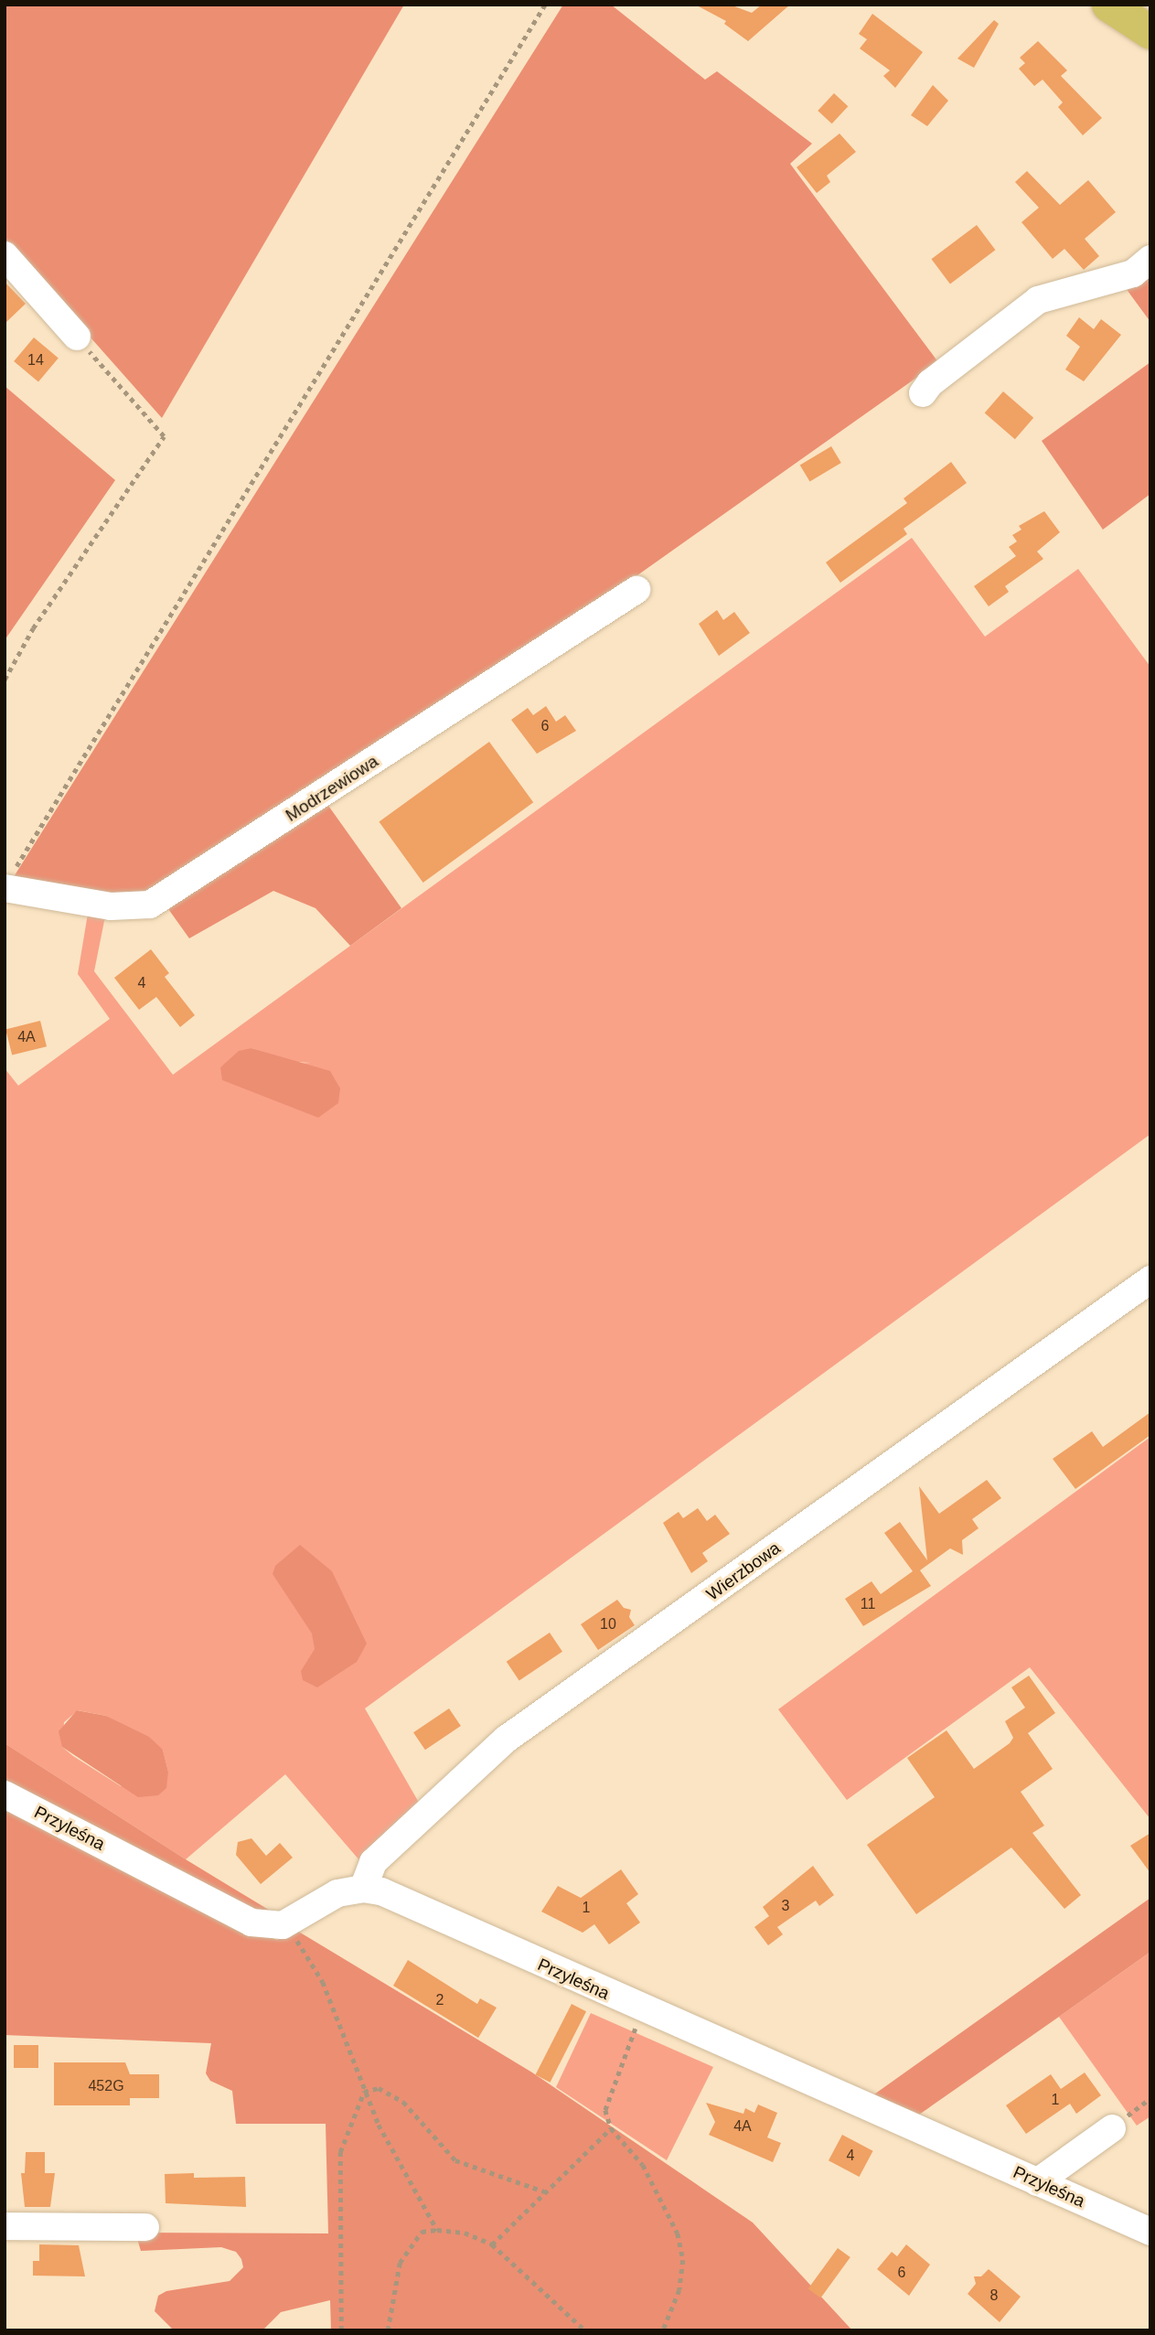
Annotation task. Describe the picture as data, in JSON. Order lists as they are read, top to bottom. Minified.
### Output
{"streets":{"street":["Modrzewiowa","Wierzbowa","Przyleśna"]},"crossings":[["Wierzbowa","Przyleśna"]],"house_numbers":["14","6","4","4A","11","10","3","1","2","452G","1","4A","4","6","8"]}
